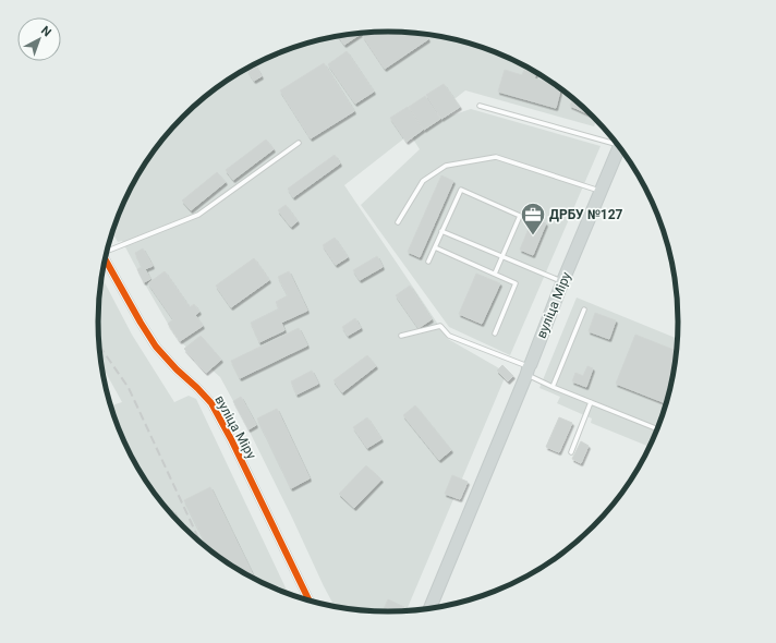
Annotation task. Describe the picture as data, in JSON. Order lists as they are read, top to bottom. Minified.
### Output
{"streets":{"main road":["вуліца Міру"]},"places":{"office":["ДРБУ №127"]},"north":"top right"}
